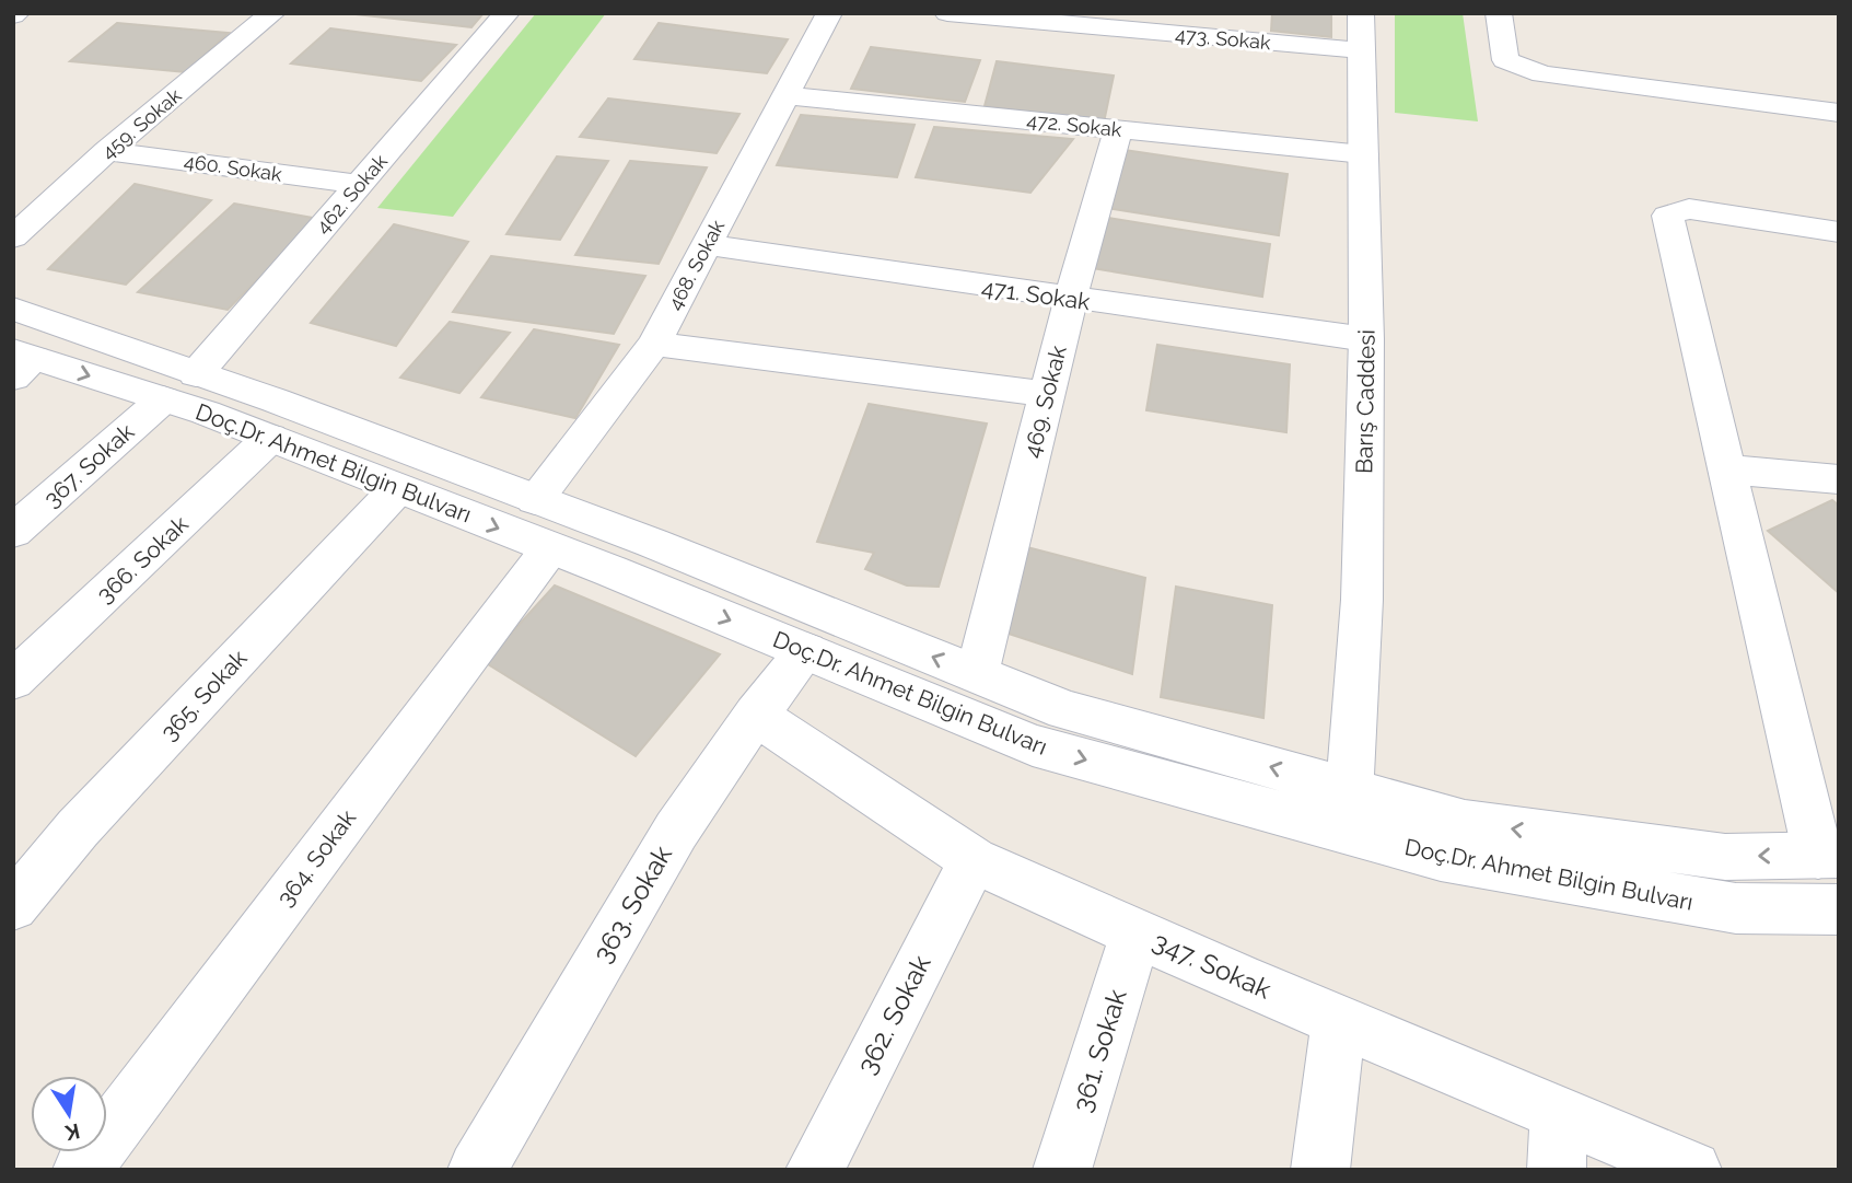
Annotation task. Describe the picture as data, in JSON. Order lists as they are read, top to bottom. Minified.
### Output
{"streets":{"street":["473. Sokak","459. Sokak","472. Sokak","460. Sokak","462. Sokak","468. Sokak","471. Sokak","469. Sokak","Barış Caddesi","Doç.Dr. Ahmet Bilgin Bulvarı","367. Sokak","366. Sokak","365. Sokak","364. Sokak","363. Sokak","347. Sokak","362. Sokak","361. Sokak"]},"crossings":[["473. Sokak","Barış Caddesi"],["459. Sokak","460. Sokak"],["472. Sokak","468. Sokak"],["472. Sokak","469. Sokak"],["472. Sokak","Barış Caddesi"],["460. Sokak","462. Sokak"],["462. Sokak","Doç.Dr. Ahmet Bilgin Bulvarı"],["462. Sokak","367. Sokak"],["468. Sokak","471. Sokak"],["468. Sokak","Doç.Dr. Ahmet Bilgin Bulvarı"],["471. Sokak","469. Sokak"],["471. Sokak","Barış Caddesi"],["469. Sokak","Doç.Dr. Ahmet Bilgin Bulvarı"],["Barış Caddesi","Doç.Dr. Ahmet Bilgin Bulvarı"],["Doç.Dr. Ahmet Bilgin Bulvarı","367. Sokak"],["Doç.Dr. Ahmet Bilgin Bulvarı","366. Sokak"],["Doç.Dr. Ahmet Bilgin Bulvarı","365. Sokak"],["Doç.Dr. Ahmet Bilgin Bulvarı","364. Sokak"],["Doç.Dr. Ahmet Bilgin Bulvarı","363. Sokak"],["363. Sokak","347. Sokak"],["347. Sokak","362. Sokak"],["347. Sokak","361. Sokak"]],"north":"bottom"}
